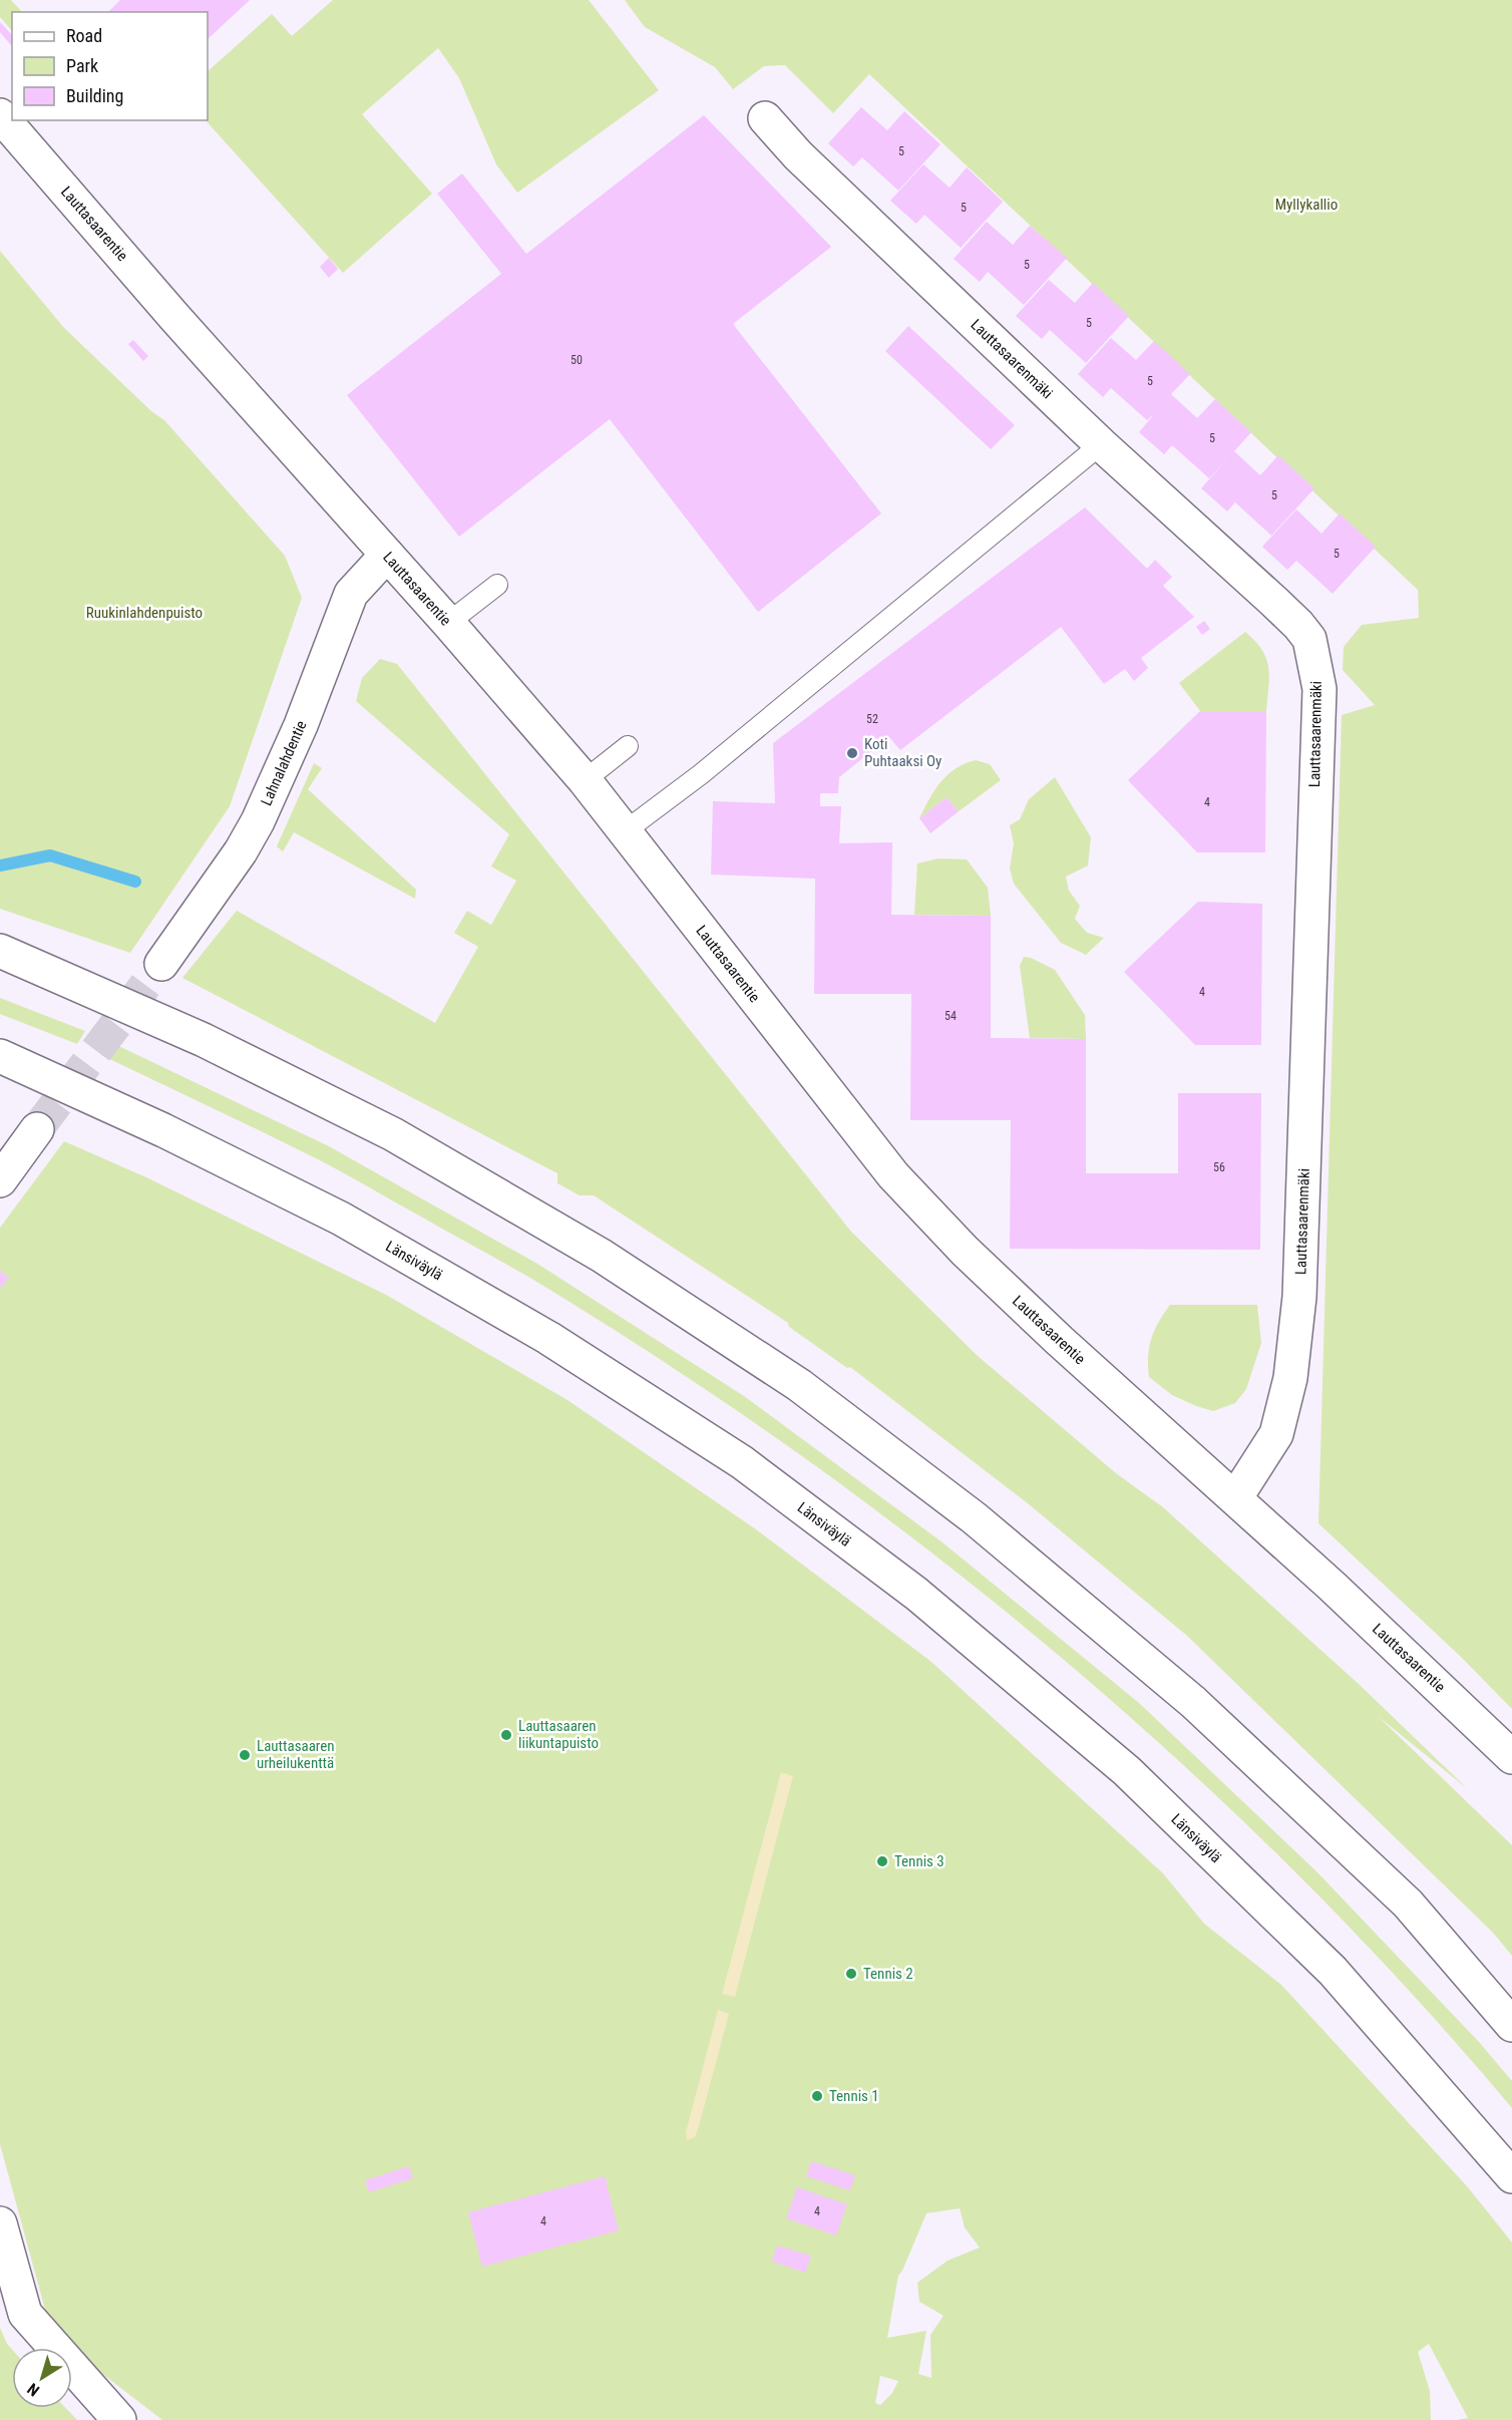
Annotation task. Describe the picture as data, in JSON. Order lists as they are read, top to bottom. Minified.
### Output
{"streets":{"main road":["Lauttasaarentie","Lauttasaarenmäki","Lahnalahdentie","Länsiväylä"]},"crossings":[["Lauttasaarentie","Lauttasaarenmäki"],["Lauttasaarentie","Lahnalahdentie"]],"parks":["Myllykallio","Ruukinlahdenpuisto"],"places":["Koti Puhtaaksi Oy","Lauttasaaren liikuntapuisto","Lauttasaaren urheilukenttä","Tennis 3","Tennis 2","Tennis 1"],"house_numbers":["5","5","5","5","50","5","5","5","5","52","4","4","54","56","4","4"],"legend":["Road","Park","Building"],"north":"bottom left"}
